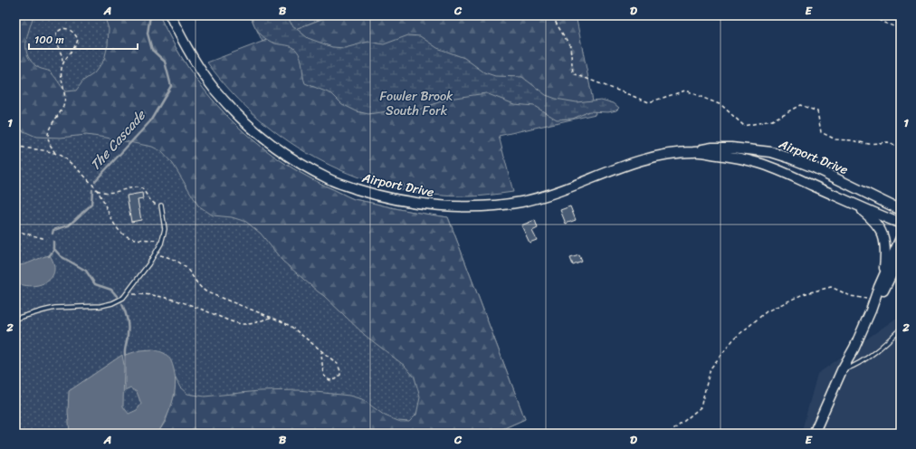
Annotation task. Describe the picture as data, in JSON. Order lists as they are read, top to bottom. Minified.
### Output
{"streets":{"main road":["Airport Drive"]},"water":["The Cascade"],"parks":["Fowler Brook South Fork"],"scale_bar":"100 m","grid":{"columns":["A","B","C","D","E"],"rows":["1","2"]}}
